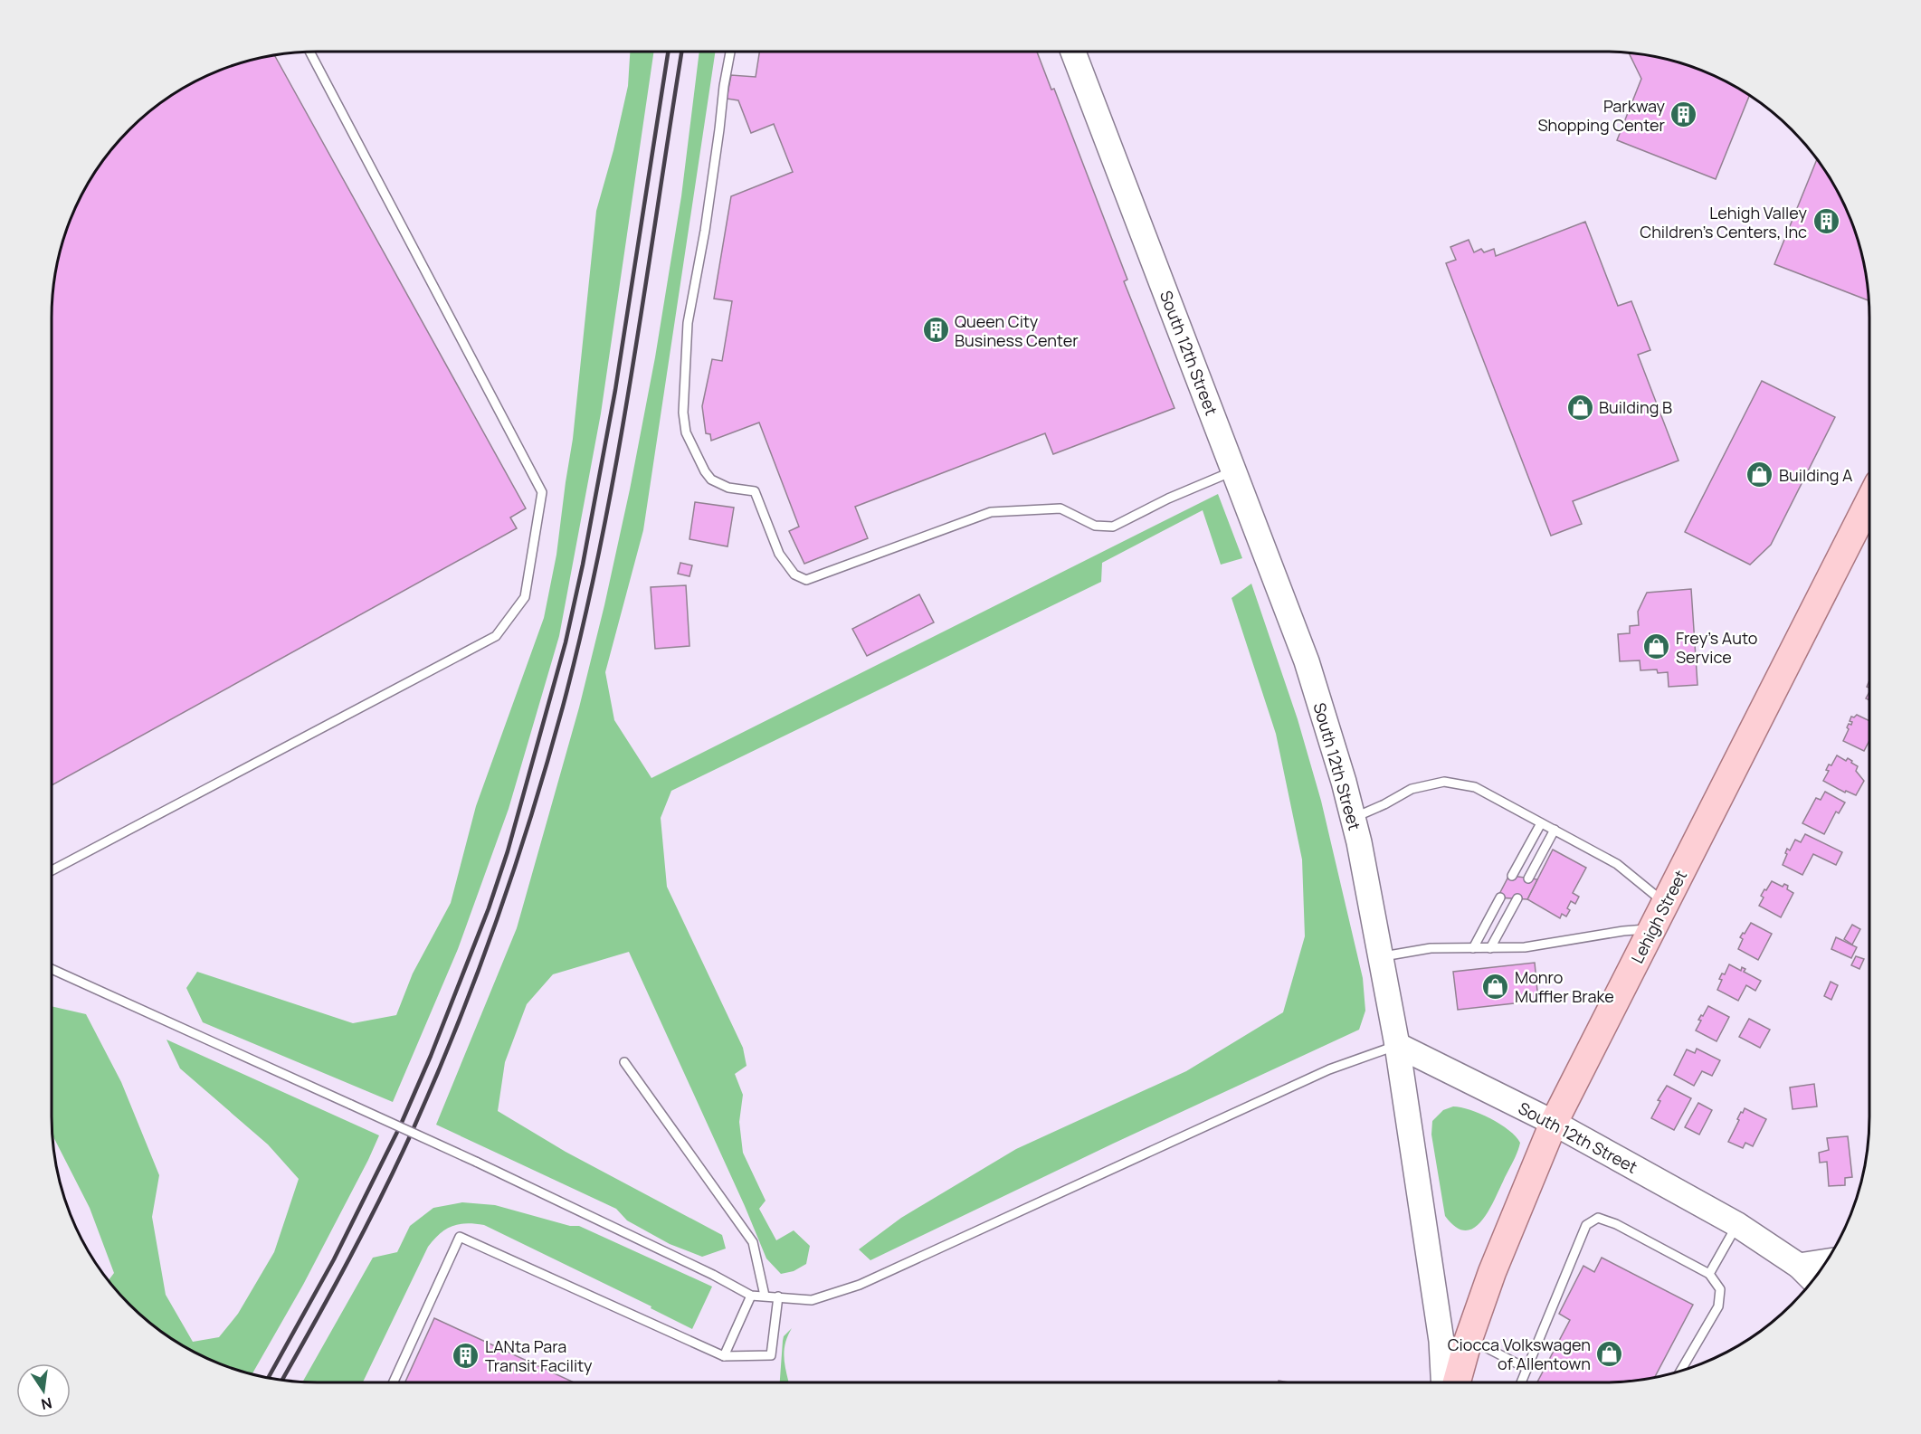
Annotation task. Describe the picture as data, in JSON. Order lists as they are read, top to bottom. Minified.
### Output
{"streets":{"main road":["Lehigh Street"],"street":["South 12th Street"]},"crossings":[["South 12th Street","Lehigh Street"]],"places":{"building":["Parkway Shopping Center","Lehigh Valley Children's Centers, Inc","Queen City Business Center","LANta Para Transit Facility"],"shop":["Building B","Building A","Frey's Auto Service","Monro Muffler Brake","Ciocca Volkswagen of Allentown"]},"north":"bottom"}
